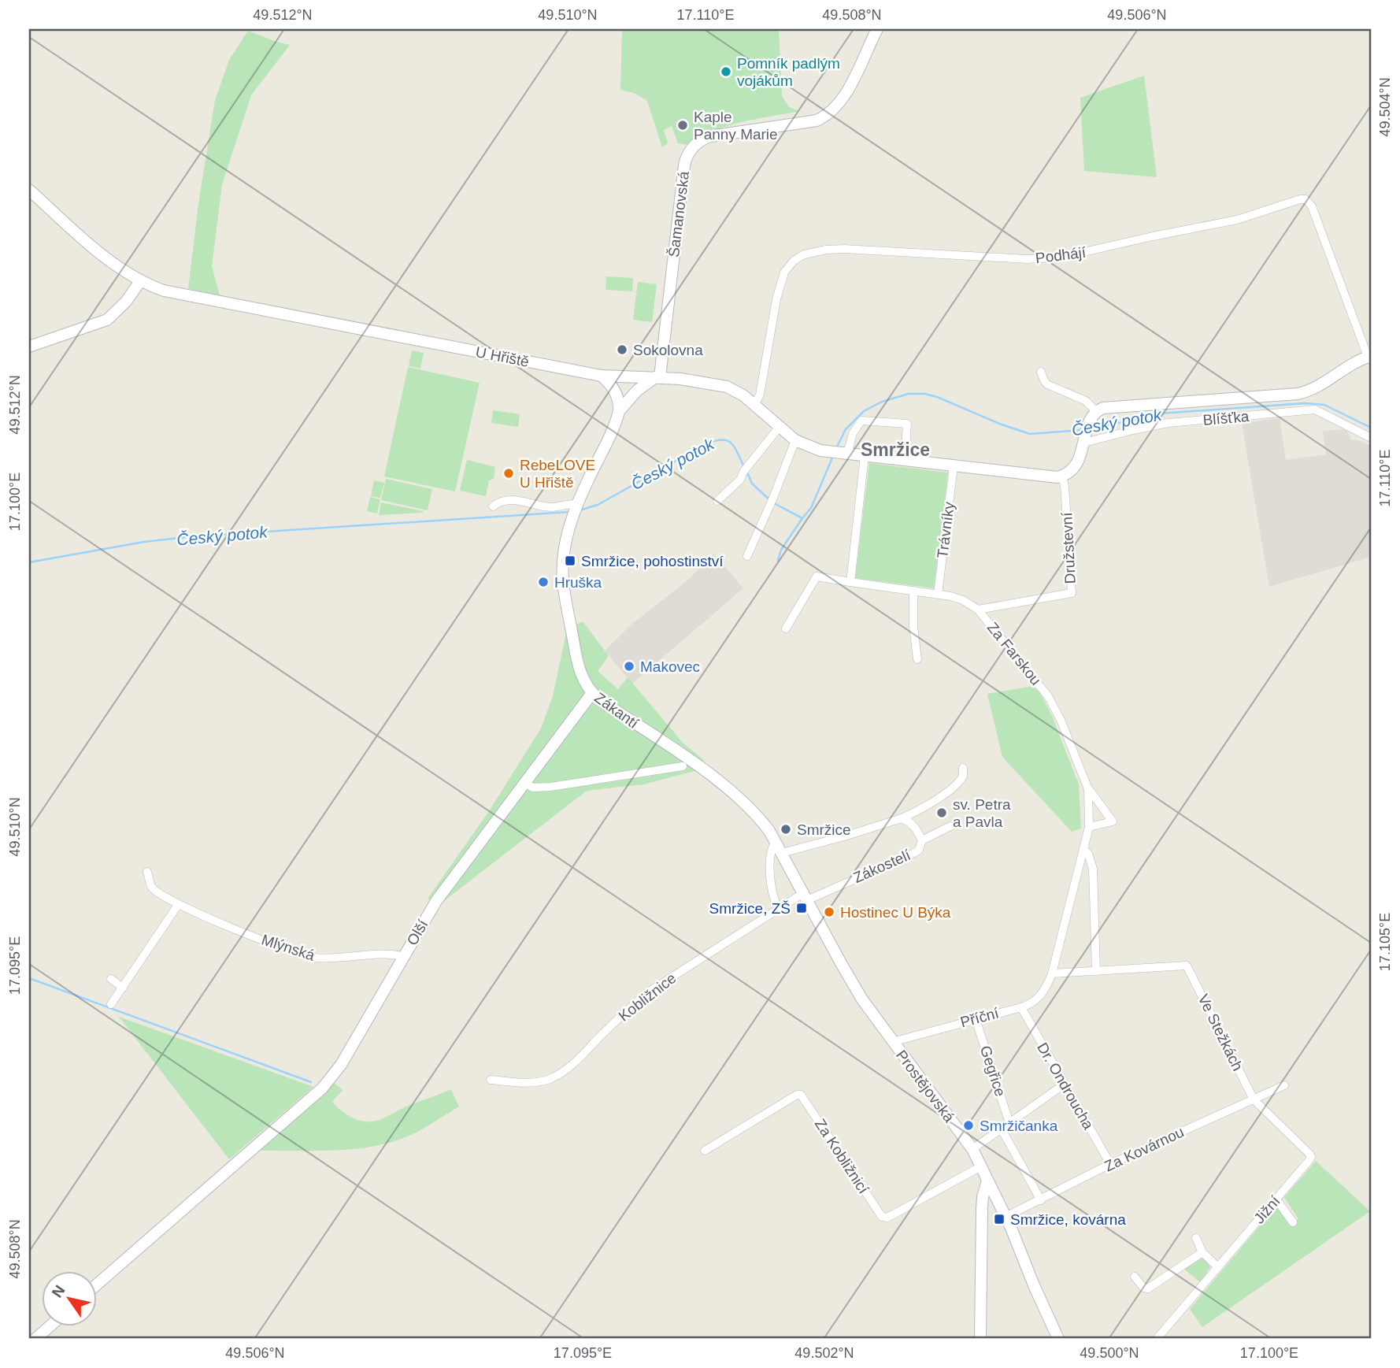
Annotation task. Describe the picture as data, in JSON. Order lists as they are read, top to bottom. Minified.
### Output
{"streets":{"street":["Šamanovská","Podhájí","U Hřiště","Blíšťka","Trávníky","Družstevní","Za Farskou","Zákantí","Zákostelí","Olší","Mlýnská","Kobližnice","Příční","Ve Stežkách","Gegřice","Prostějovská","Dr. Ondroucha","Za Kovárnou","Za Kobližnicí","Jižní"]},"crossings":[["Šamanovská","U Hřiště"],["Šamanovská","Zákantí"],["Podhájí","U Hřiště"],["Podhájí","Blíšťka"],["U Hřiště","Zákantí"],["Trávníky","Za Farskou"],["Družstevní","Za Farskou"],["Za Farskou","Příční"],["Zákantí","Olší"],["Zákantí","Prostějovská"],["Zákostelí","Kobližnice"],["Zákostelí","Prostějovská"],["Olší","Mlýnská"],["Kobližnice","Prostějovská"],["Příční","Gegřice"],["Příční","Prostějovská"],["Příční","Dr. Ondroucha"],["Ve Stežkách","Za Kovárnou"],["Ve Stežkách","Jižní"],["Prostějovská","Za Kovárnou"],["Prostějovská","Za Kobližnicí"],["Dr. Ondroucha","Za Kovárnou"],["Za Kovárnou","Jižní"]],"districts":["Smržice"],"water":["Český potok"],"places":{"other":["Pomník padlým vojákům","Kaple Panny Marie","Sokolovna","RebeLOVE U Hřiště","Hruška","Makovec","sv. Petra a Pavla","Smržice","Hostinec U Býka","Smržičanka"],"transit":["Smržice, pohostinství","Smržice, ZŠ","Smržice, kovárna"]},"north":"top left","coordinates":["49.512°N","49.510°N","17.110°E","49.508°N","49.506°N","49.504°N","17.100°E","17.105°E","17.095°E","49.502°N","49.500°N"]}
